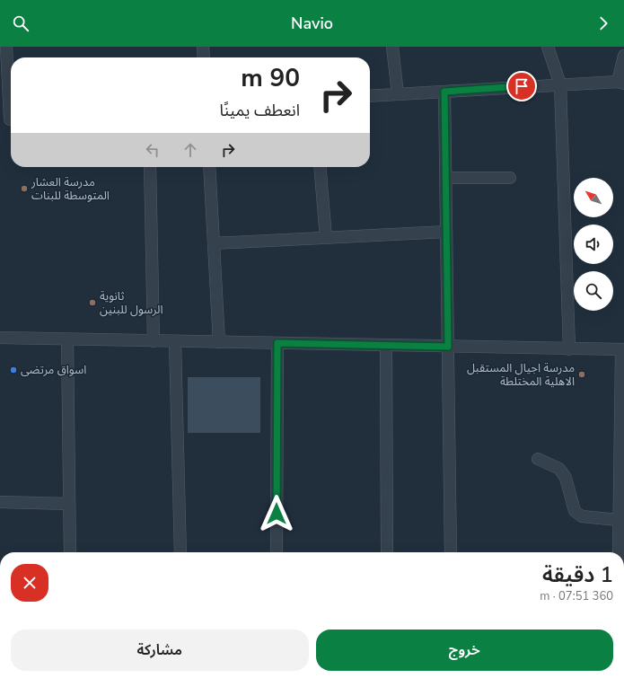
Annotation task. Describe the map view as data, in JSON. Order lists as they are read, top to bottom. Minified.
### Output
{"places":["مدرسة العشار المتوسطة للبنات","ثانوية الرسول للبنين","اسواق مرتضى","مدرسة اجيال المستقبل الاهلية المختلطة"],"north":"top left","page":{"header":"Navio","turn":["90 m","انعطف يمينًا"],"heading":["1 دقيقة","360 m · 07:51"],"buttons":["خروج","مشاركة"]}}
